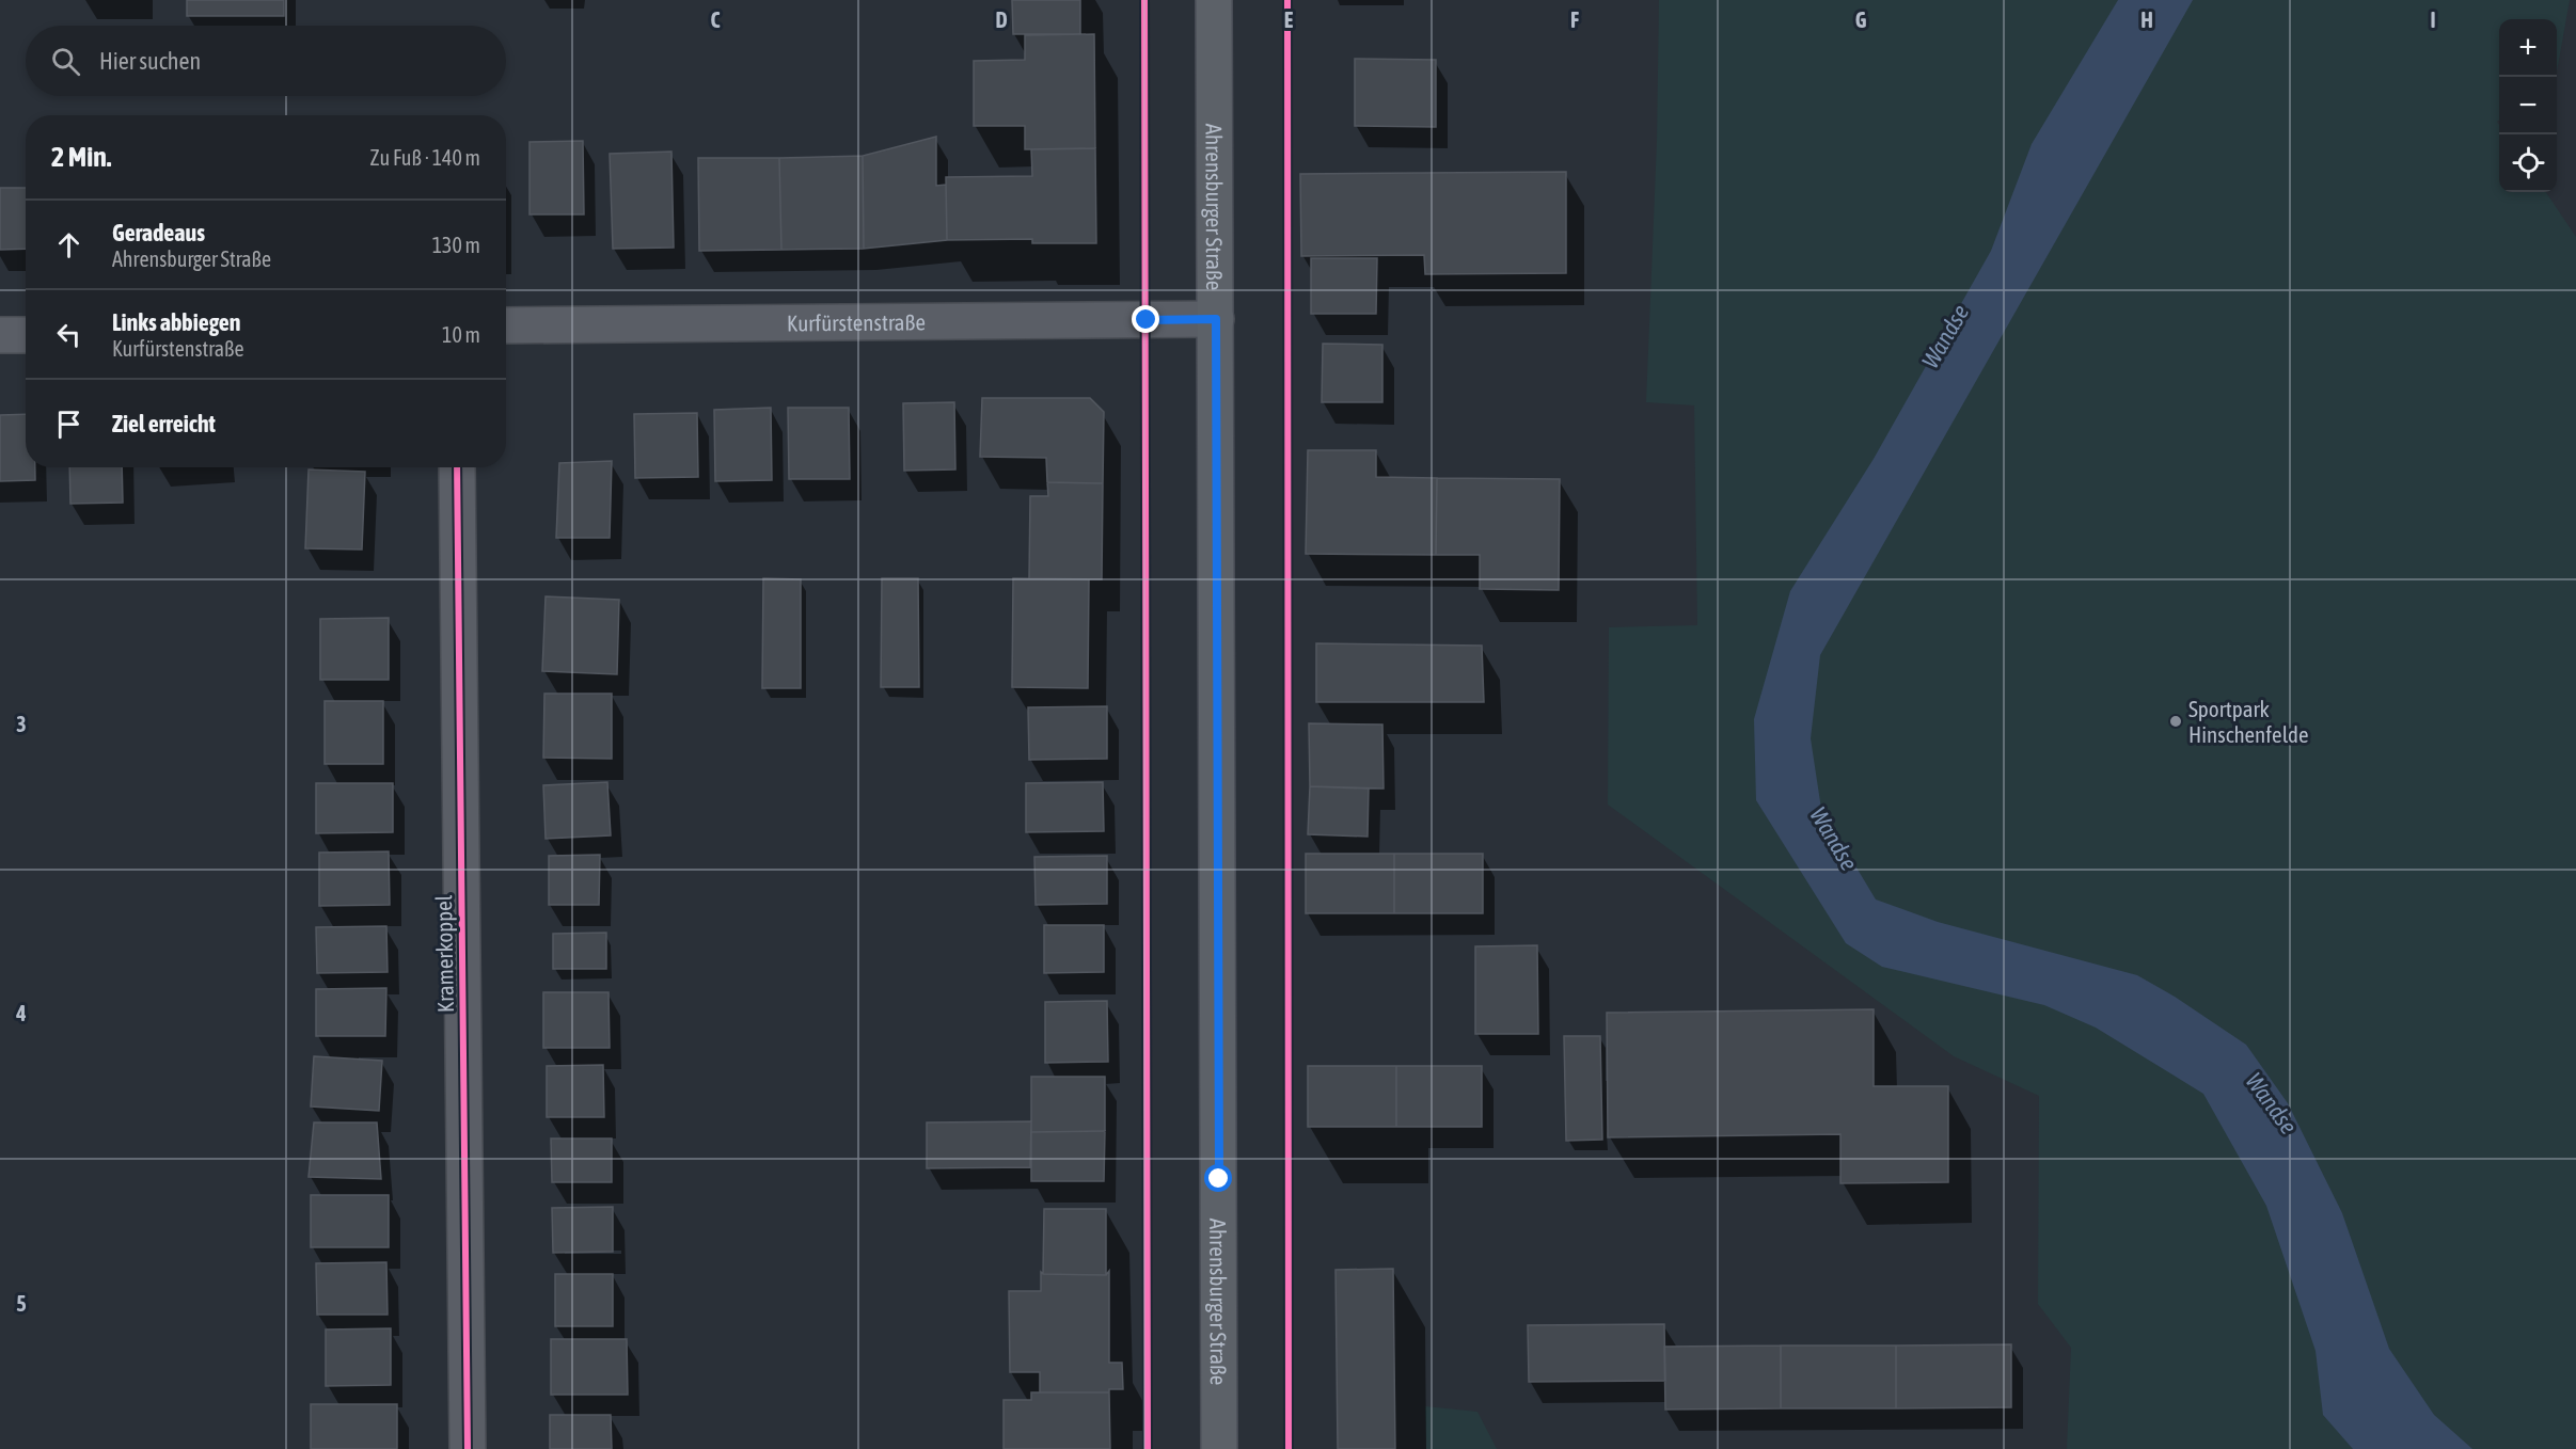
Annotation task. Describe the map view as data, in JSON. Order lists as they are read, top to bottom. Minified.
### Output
{"streets":{"main road":["Ahrensburger Straße"],"street":["Kurfürstenstraße","Kramerkoppel"]},"crossings":[["Ahrensburger Straße","Kurfürstenstraße"]],"water":["Wandse"],"places":["Sportpark Hinschenfelde"],"page":{"map_buttons":["+","−"],"search":"Hier suchen","heading":["2 Min.","Zu Fuß · 140 m"],"list":[["Geradeaus","Ahrensburger Straße","130 m"],["Links abbiegen","Kurfürstenstraße","10 m"],"Ziel erreicht"]},"grid":{"columns":["C","D","E","F","G","H","I"],"rows":["3","4","5"]}}
